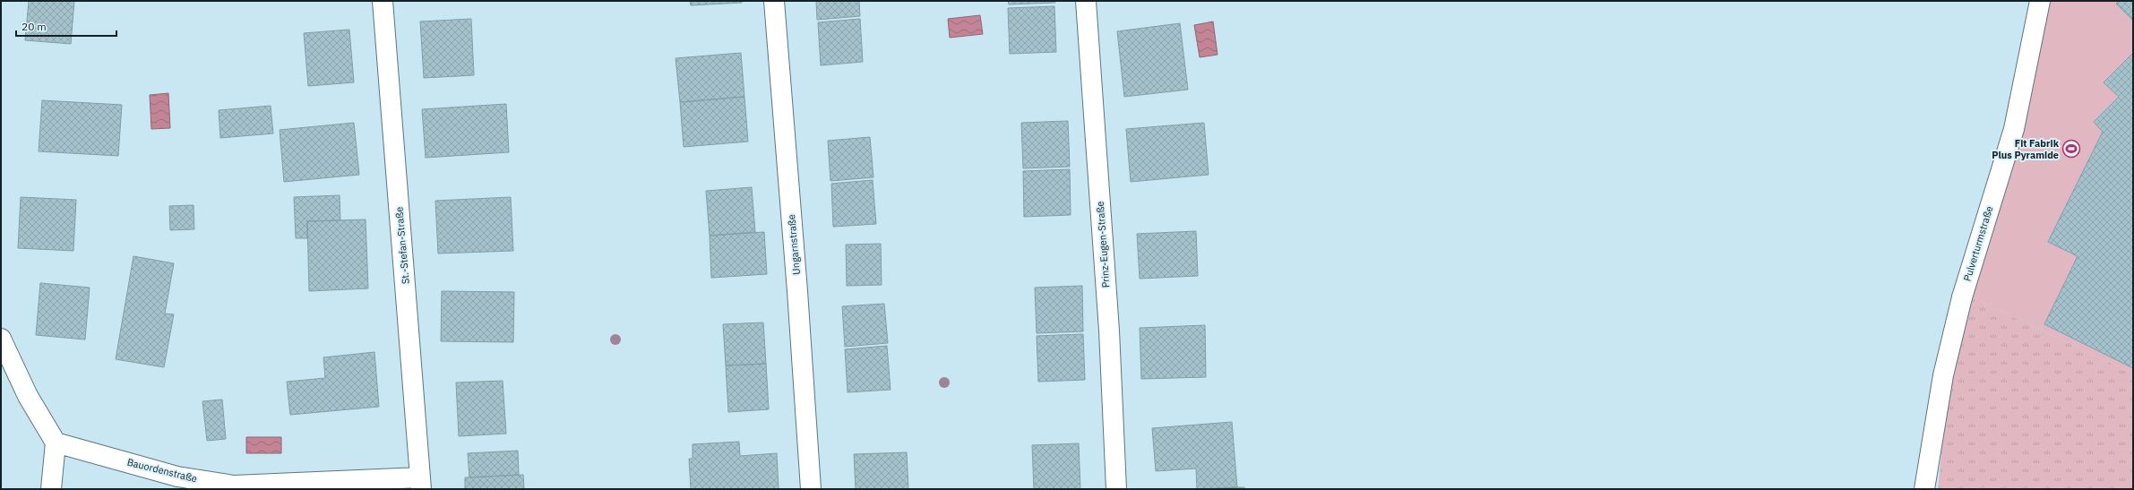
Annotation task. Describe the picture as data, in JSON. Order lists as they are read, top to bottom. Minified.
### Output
{"streets":{"street":["Pulverturmstraße","Ungarnstraße","Prinz-Eugen-Straße","St.-Stefan-Straße","Bauordenstraße"]},"crossings":[["St.-Stefan-Straße","Bauordenstraße"]],"places":{"sports":["Fit Fabrik Plus Pyramide"]},"scale_bar":"20 m"}
